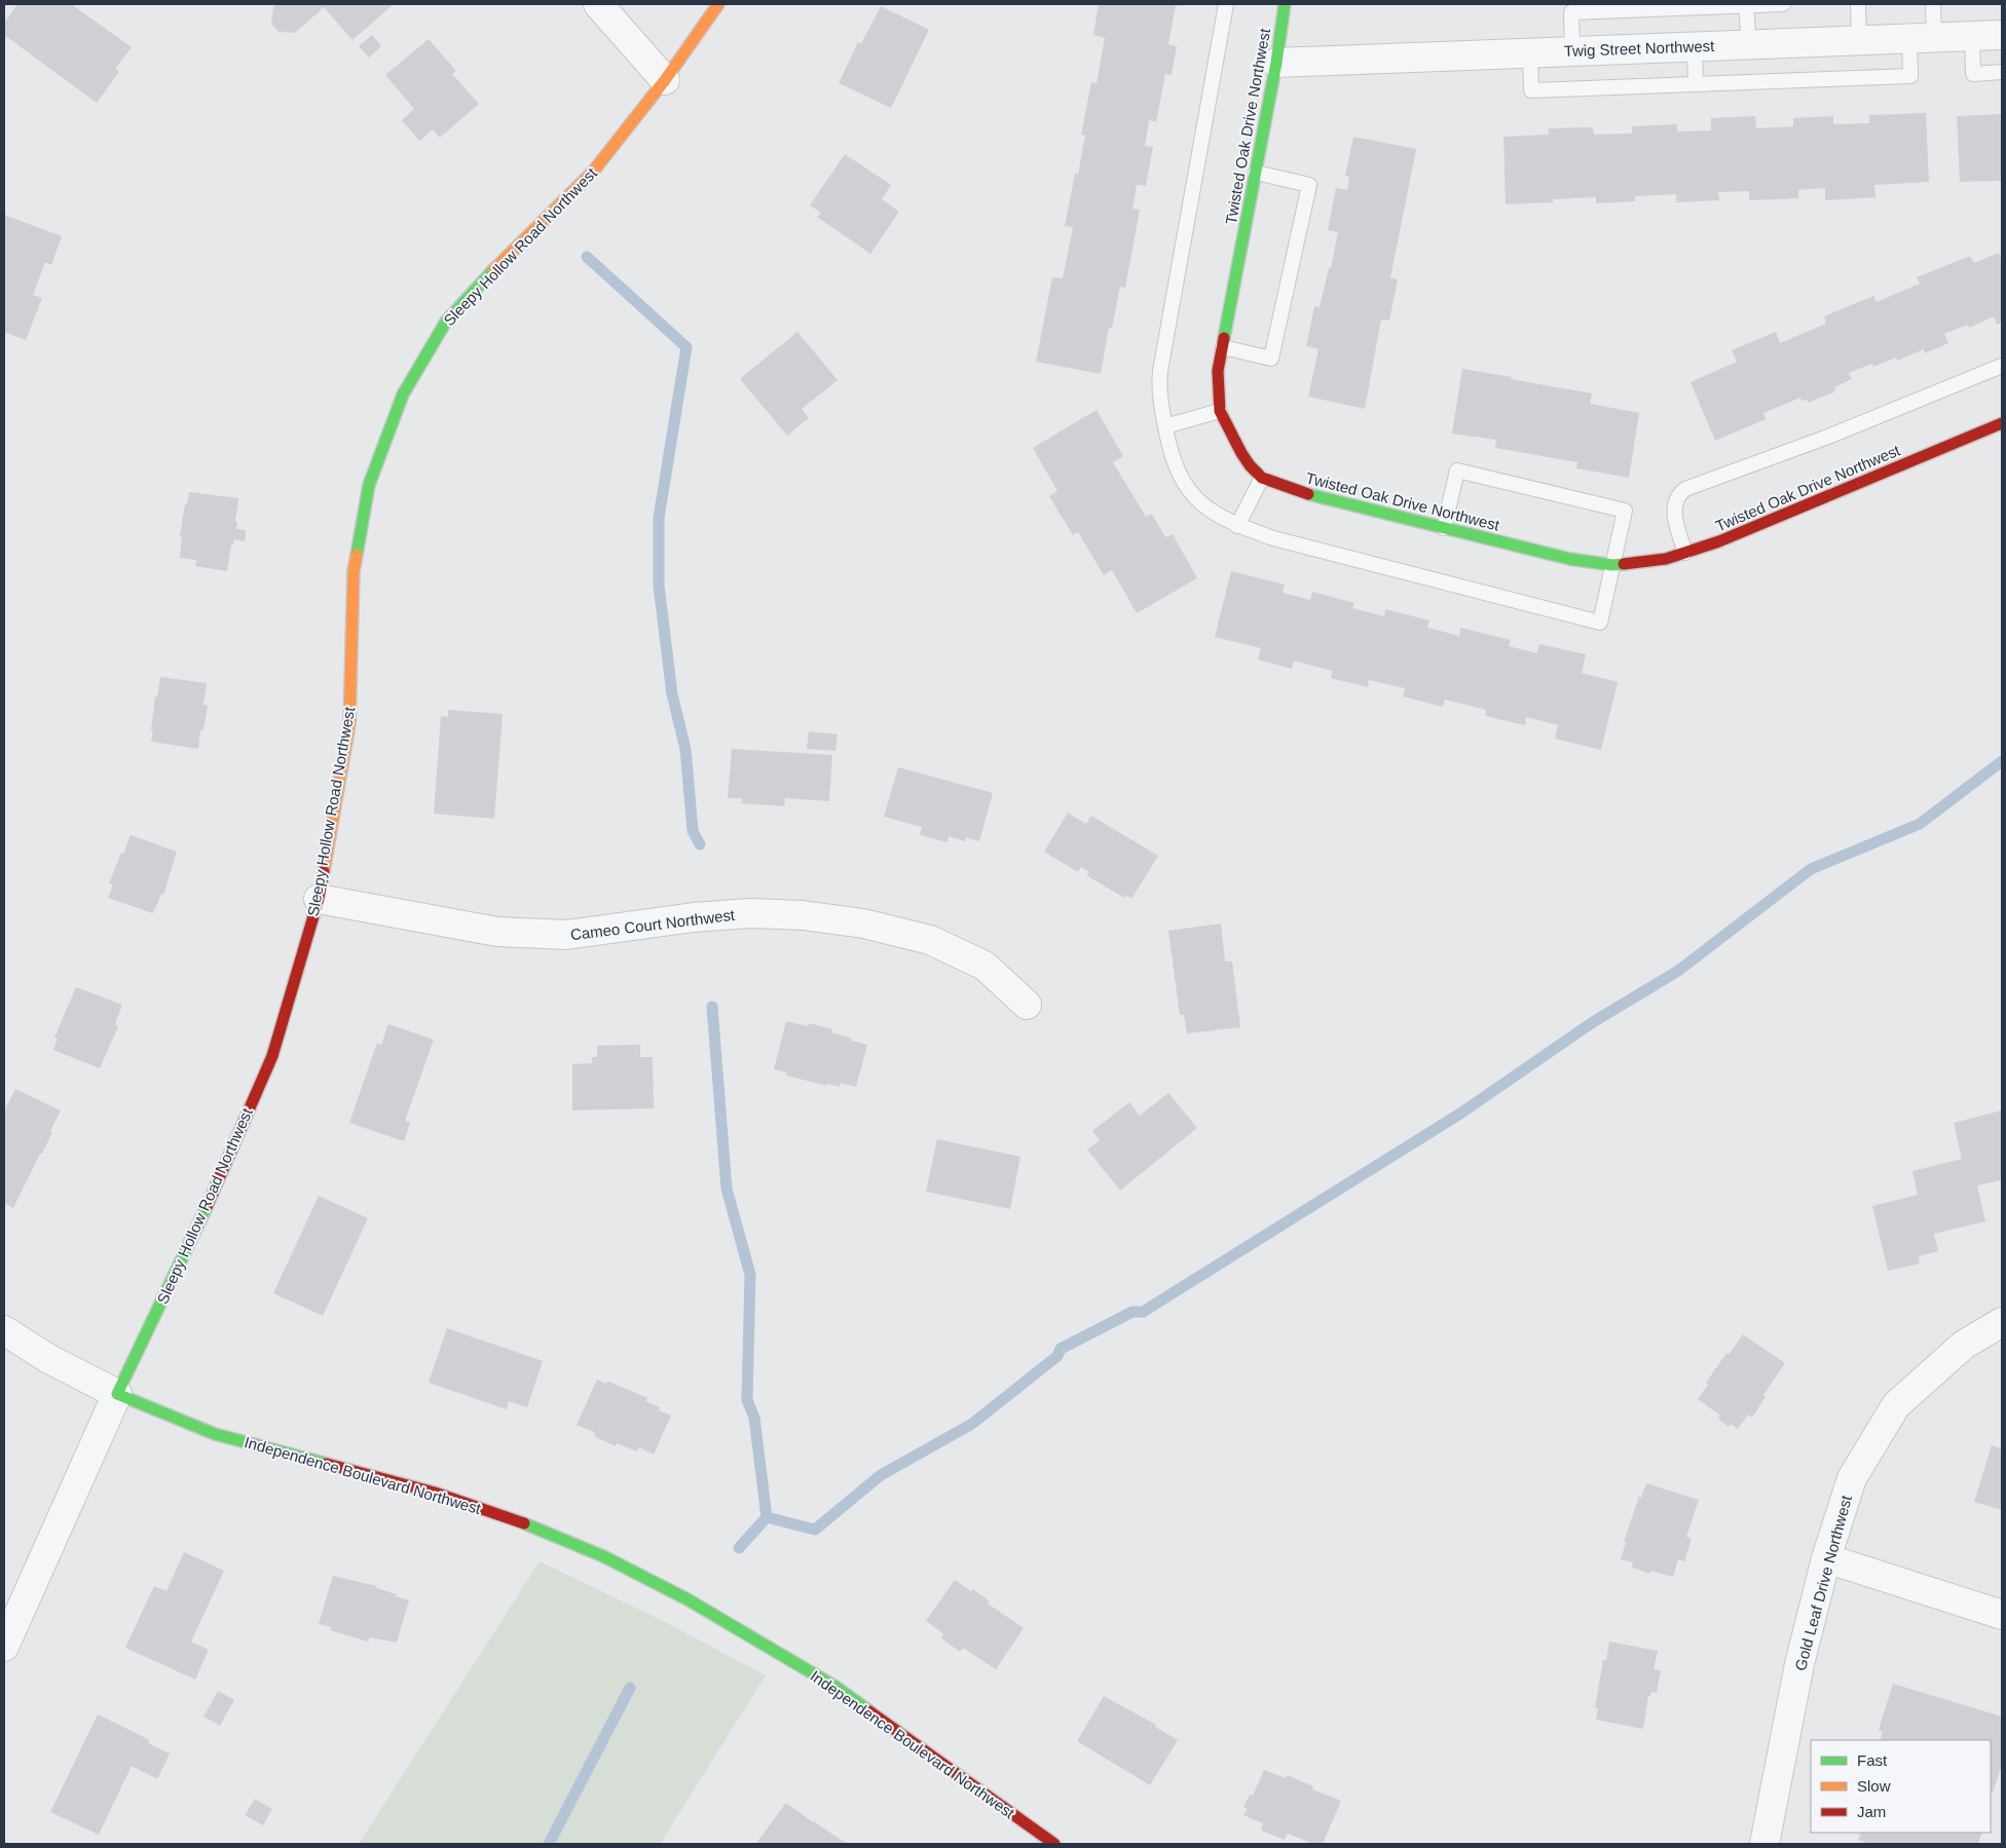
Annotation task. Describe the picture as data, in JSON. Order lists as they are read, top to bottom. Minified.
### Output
{"streets":{"street":["Twig Street Northwest","Twisted Oak Drive Northwest","Sleepy Hollow Road Northwest","Cameo Court Northwest","Independence Boulevard Northwest","Gold Leaf Drive Northwest"]},"crossings":[["Twig Street Northwest","Twisted Oak Drive Northwest"],["Sleepy Hollow Road Northwest","Cameo Court Northwest"],["Sleepy Hollow Road Northwest","Independence Boulevard Northwest"]],"legend":["Fast","Slow","Jam"]}
